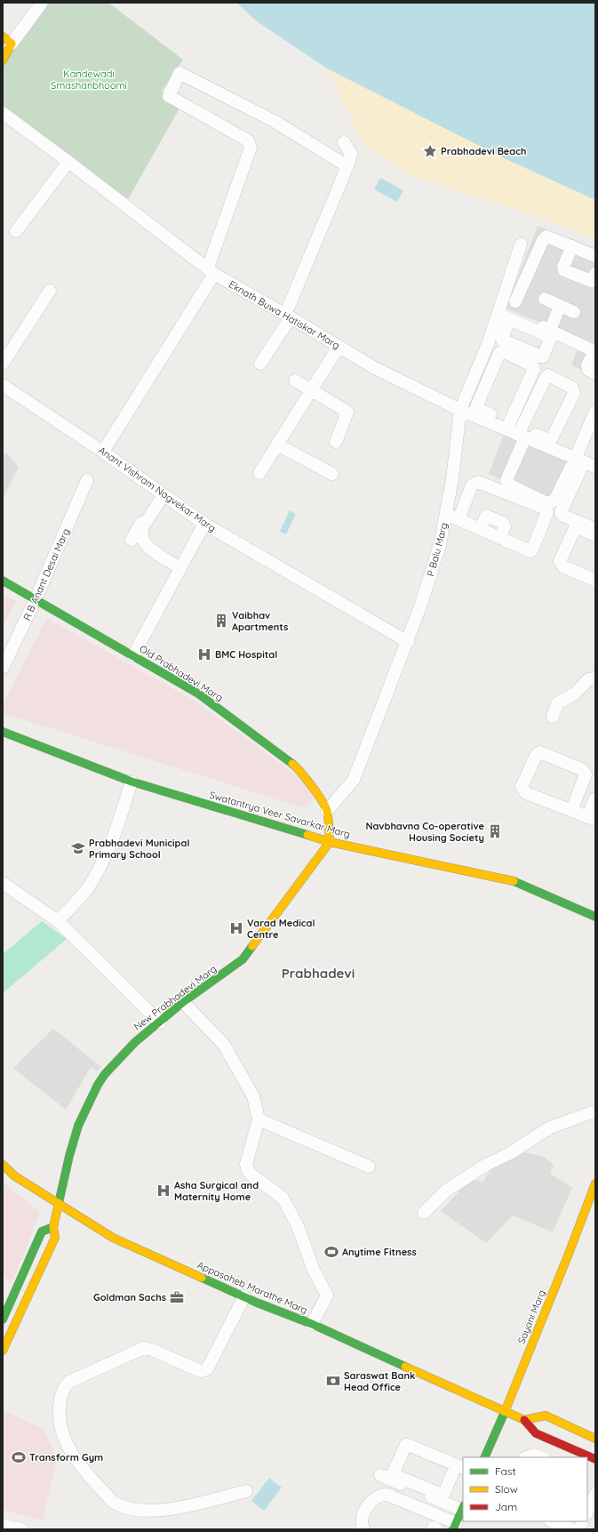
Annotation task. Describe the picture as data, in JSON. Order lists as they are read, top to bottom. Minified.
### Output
{"streets":{"main road":["Old Prabhadevi Marg","Swatantrya Veer Savarkar Marg","New Prabhadevi Marg","Appasaheb Marathe Marg","Sayani Marg"],"street":["Eknath Buwa Hatiskar Marg","Anant Vishram Nagvekar Marg","P Balu Marg","R B Anant Desai Marg"]},"crossings":[["Eknath Buwa Hatiskar Marg","P Balu Marg"],["Anant Vishram Nagvekar Marg","P Balu Marg"],["P Balu Marg","Old Prabhadevi Marg"],["R B Anant Desai Marg","Old Prabhadevi Marg"],["Swatantrya Veer Savarkar Marg","New Prabhadevi Marg"],["New Prabhadevi Marg","Appasaheb Marathe Marg"],["Appasaheb Marathe Marg","Sayani Marg"]],"districts":["Prabhadevi"],"parks":["Kandewadi Smashanbhoomi"],"places":{"place":["Prabhadevi Beach"],"building":["Vaibhav Apartments","Navbhavna Co-operative Housing Society"],"hospital":["BMC Hospital","Varad Medical Centre","Asha Surgical and Maternity Home"],"school or university":["Prabhadevi Municipal Primary School"],"sports":["Anytime Fitness","Transform Gym"],"office":["Goldman Sachs"],"bank":["Saraswat Bank Head Office"]},"legend":["Fast","Slow","Jam"]}
